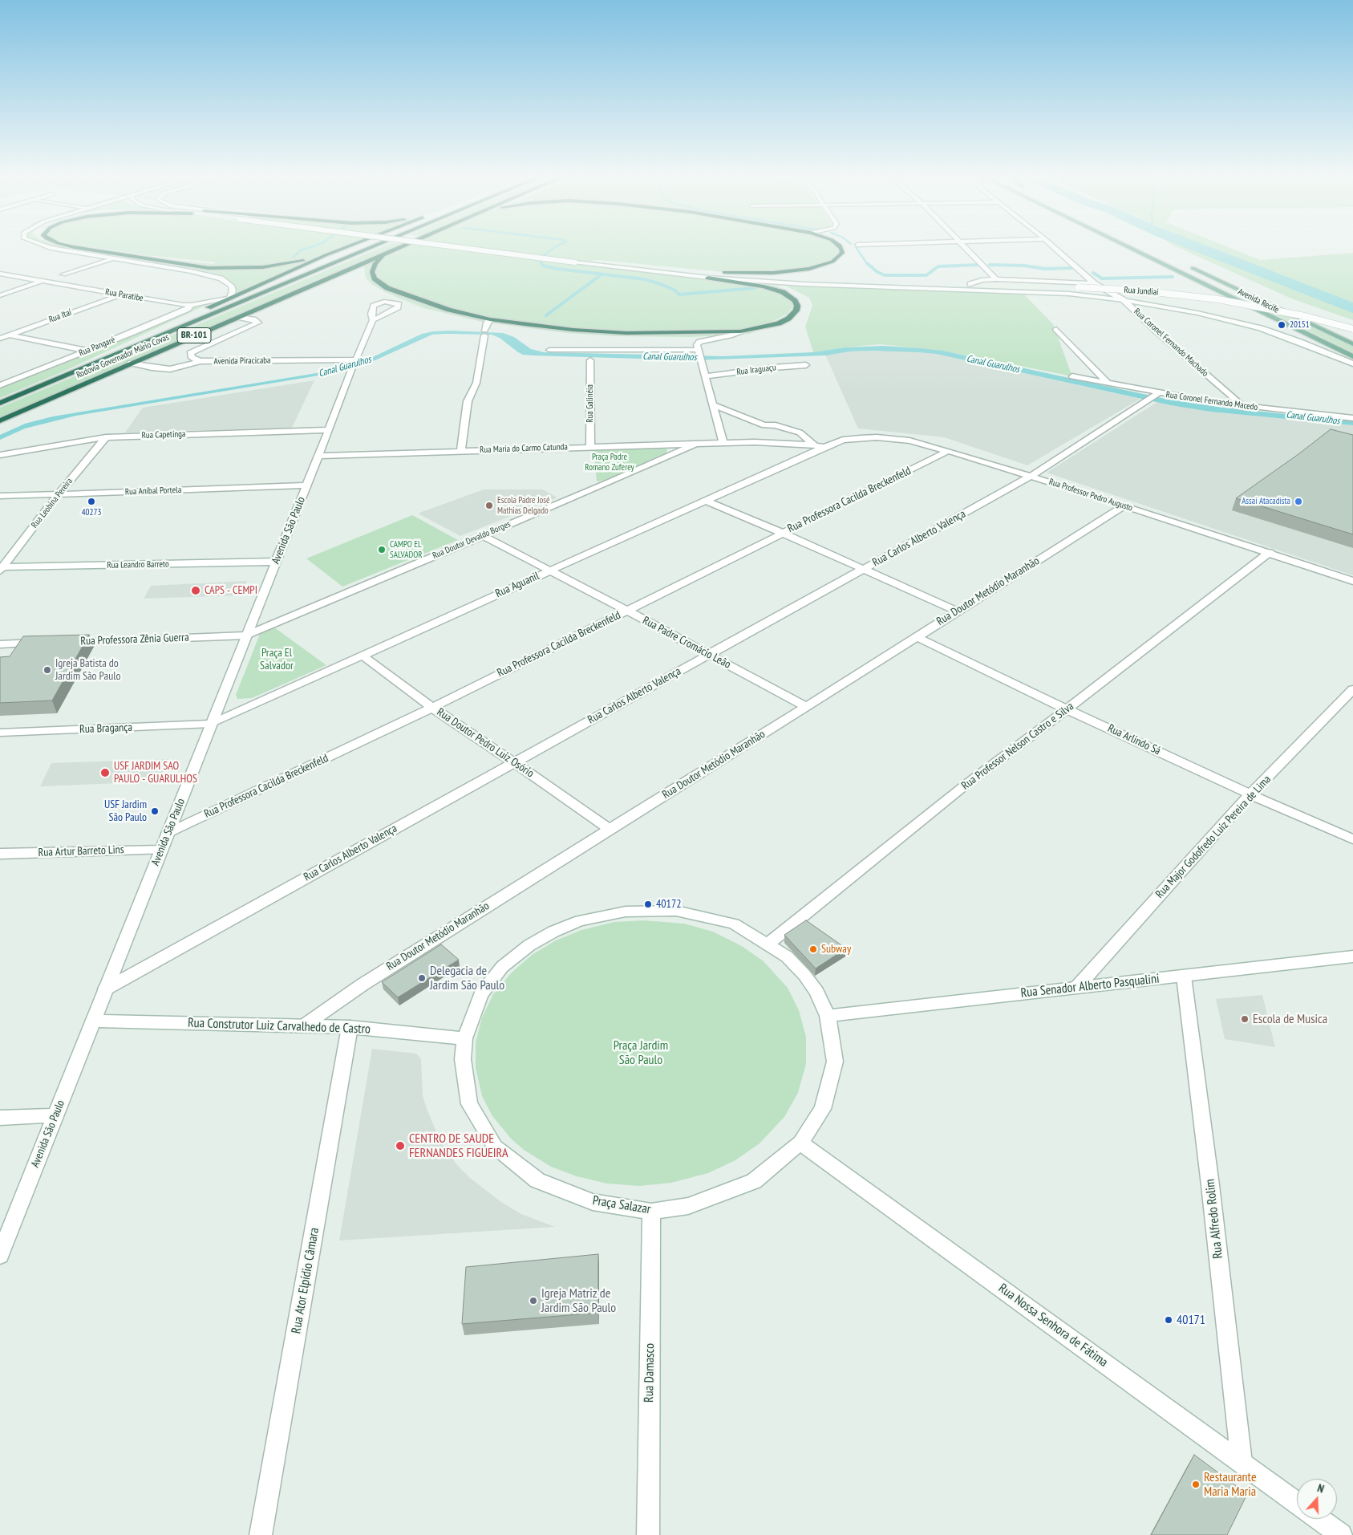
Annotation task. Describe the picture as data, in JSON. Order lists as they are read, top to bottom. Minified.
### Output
{"streets":{"highway":["BR-101","Rodovia Governador Mário Covas"],"main road":["Avenida Recife"],"street":["Rua Jundiaí","Rua Paratibe","Rua Itaí","Rua Coronel Fernando Machado","Rua Pangaré","Avenida Piracicaba","Rua Iraguaçu","Rua Coronel Fernando Macedo","Rua Galinéia","Rua Capetinga","Rua Maria do Carmo Catunda","Rua Aníbal Portela","Rua Professor Pedro Augusto","Rua Professora Cacilda Breckenfeld","Rua Leobina Pereira","Avenida São Paulo","Rua Carlos Alberto Valença","Rua Doutor Devaldo Borges","Rua Leandro Barreto","Rua Aguanil","Rua Doutor Metódio Maranhão","Rua Professora Zênia Guerra","Rua Padre Cromácio Leão","Rua Bragança","Rua Arlindo Sá","Rua Doutor Pedro Luiz Osório","Rua Professor Nelson Castro e Silva","Rua Major Godofredo Luiz Pereira de Lima","Rua Artur Barreto Lins","Rua Senador Alberto Pasqualini","Rua Construtor Luiz Carvalhedo de Castro","Praça Salazar","Rua Alfredo Rolim","Rua Ator Elpídio Câmara","Rua Nossa Senhora de Fátima","Rua Damasco"]},"crossings":[["Rua Jundiaí","Rua Coronel Fernando Machado"],["Rua Paratibe","Rua Itaí"],["Rua Paratibe","Rua Pangaré"],["Rua Coronel Fernando Machado","Rua Coronel Fernando Macedo"],["Rodovia Governador Mário Covas","Avenida Piracicaba"],["Avenida Piracicaba","Avenida São Paulo"],["Rua Coronel Fernando Macedo","Rua Carlos Alberto Valença"],["Rua Galinéia","Rua Maria do Carmo Catunda"],["Rua Capetinga","Rua Leobina Pereira"],["Rua Capetinga","Avenida São Paulo"],["Rua Maria do Carmo Catunda","Rua Professor Pedro Augusto"],["Rua Maria do Carmo Catunda","Avenida São Paulo"],["Rua Maria do Carmo Catunda","Rua Doutor Devaldo Borges"],["Rua Maria do Carmo Catunda","Rua Aguanil"],["Rua Aníbal Portela","Rua Leobina Pereira"],["Rua Aníbal Portela","Avenida São Paulo"],["Rua Professor Pedro Augusto","Rua Professora Cacilda Breckenfeld"],["Rua Professor Pedro Augusto","Rua Carlos Alberto Valença"],["Rua Professor Pedro Augusto","Rua Aguanil"],["Rua Professor Pedro Augusto","Rua Doutor Metódio Maranhão"],["Rua Professor Pedro Augusto","Rua Professor Nelson Castro e Silva"],["Rua Professora Cacilda Breckenfeld","Avenida São Paulo"],["Rua Professora Cacilda Breckenfeld","Rua Padre Cromácio Leão"],["Rua Professora Cacilda Breckenfeld","Rua Doutor Pedro Luiz Osório"],["Rua Leobina Pereira","Rua Leandro Barreto"],["Avenida São Paulo","Rua Carlos Alberto Valença"],["Avenida São Paulo","Rua Doutor Devaldo Borges"],["Avenida São Paulo","Rua Leandro Barreto"],["Avenida São Paulo","Rua Aguanil"],["Avenida São Paulo","Rua Professora Zênia Guerra"],["Avenida São Paulo","Rua Bragança"],["Avenida São Paulo","Rua Artur Barreto Lins"],["Avenida São Paulo","Rua Construtor Luiz Carvalhedo de Castro"],["Rua Carlos Alberto Valença","Rua Padre Cromácio Leão"],["Rua Carlos Alberto Valença","Rua Doutor Pedro Luiz Osório"],["Rua Doutor Devaldo Borges","Rua Professora Zênia Guerra"],["Rua Doutor Devaldo Borges","Rua Padre Cromácio Leão"],["Rua Aguanil","Rua Padre Cromácio Leão"],["Rua Aguanil","Rua Bragança"],["Rua Aguanil","Rua Doutor Pedro Luiz Osório"],["Rua Doutor Metódio Maranhão","Rua Padre Cromácio Leão"],["Rua Doutor Metódio Maranhão","Rua Arlindo Sá"],["Rua Doutor Metódio Maranhão","Rua Doutor Pedro Luiz Osório"],["Rua Doutor Metódio Maranhão","Rua Construtor Luiz Carvalhedo de Castro"],["Rua Arlindo Sá","Rua Professor Nelson Castro e Silva"],["Rua Arlindo Sá","Rua Major Godofredo Luiz Pereira de Lima"],["Rua Professor Nelson Castro e Silva","Praça Salazar"],["Rua Major Godofredo Luiz Pereira de Lima","Rua Senador Alberto Pasqualini"],["Rua Senador Alberto Pasqualini","Praça Salazar"],["Rua Senador Alberto Pasqualini","Rua Alfredo Rolim"],["Rua Construtor Luiz Carvalhedo de Castro","Praça Salazar"],["Rua Construtor Luiz Carvalhedo de Castro","Rua Ator Elpídio Câmara"],["Praça Salazar","Rua Nossa Senhora de Fátima"],["Praça Salazar","Rua Damasco"],["Rua Alfredo Rolim","Rua Nossa Senhora de Fátima"]],"water":["Canal Guarulhos"],"parks":["Praça Padre Romano Zuferey","Praça El Salvador","Praça Jardim São Paulo"],"places":["20151","40273","Assaí Atacadista","Escola Padre José Mathias Delgado","CAMPO EL SALVADOR","CAPS - CEMPI","Igreja Batista do Jardim São Paulo","USF JARDIM SAO PAULO - GUARULHOS","USF Jardim São Paulo","40172","Subway","Delegacia de Jardim São Paulo","Escola de Musica","CENTRO DE SAUDE FERNANDES FIGUEIRA","Igreja Matriz de Jardim São Paulo","40171","Restaurante Maria Maria"],"north":"top"}
